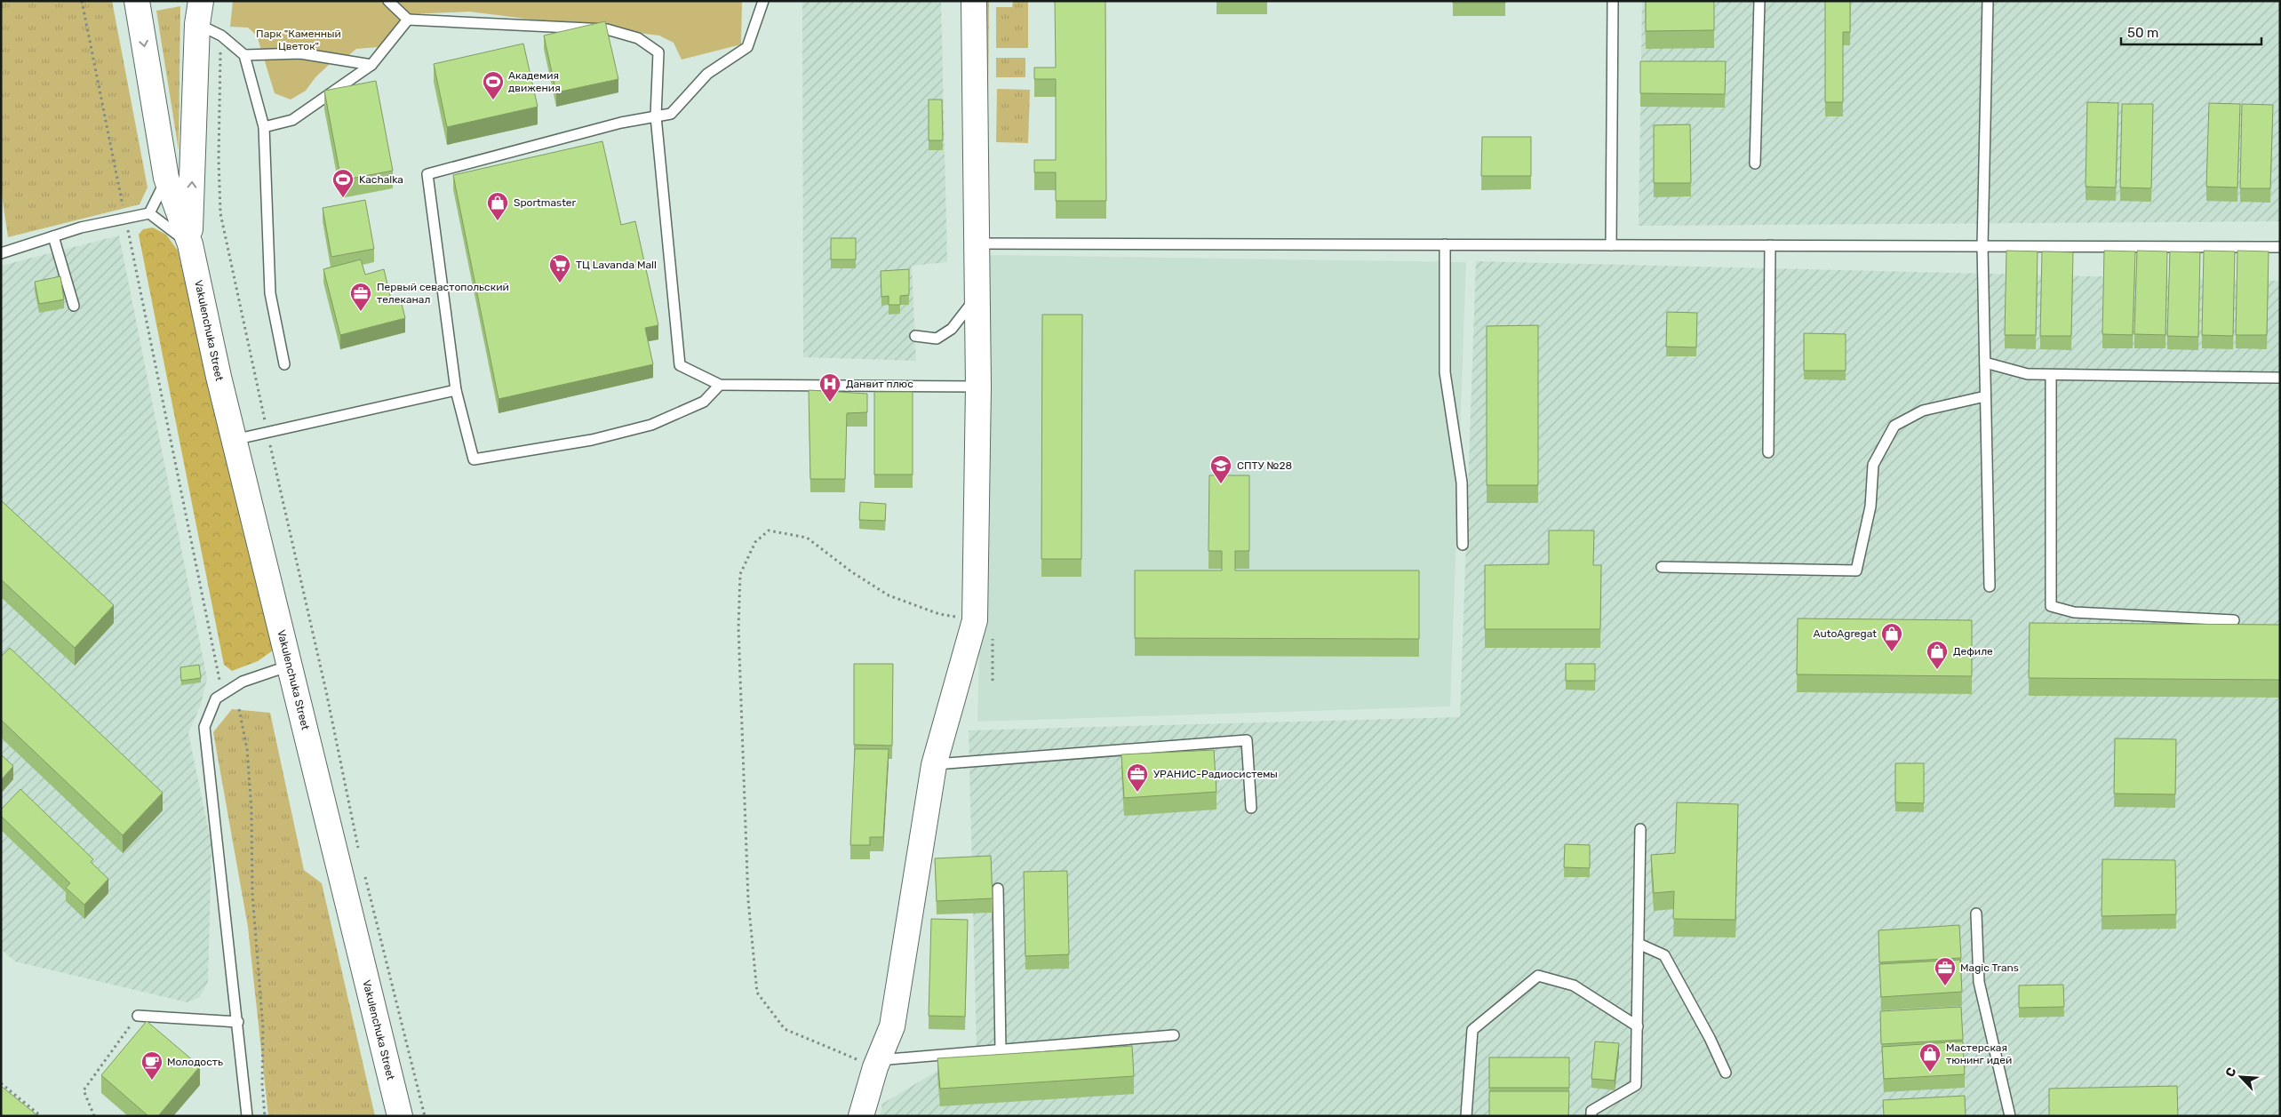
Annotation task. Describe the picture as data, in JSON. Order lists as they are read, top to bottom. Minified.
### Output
{"streets":{"main road":["Vakulenchuka Street"]},"parks":["Парк \"Каменный Цветок\""],"places":{"sports":["Академия движения","Kachalka"],"shop":["Sportmaster","AutoAgregat","Дефиле","Мастерская тюнинг идей"],"supermarket":["ТЦ Lavanda Mall"],"office":["Первый севастопольский телеканал","УРАНИС-Радиосистемы","Magic Trans"],"hospital":["Данвит плюс"],"school or university":["СПТУ №28"],"cafe":["Молодость"]},"scale_bar":"50 m","north":"top left"}
